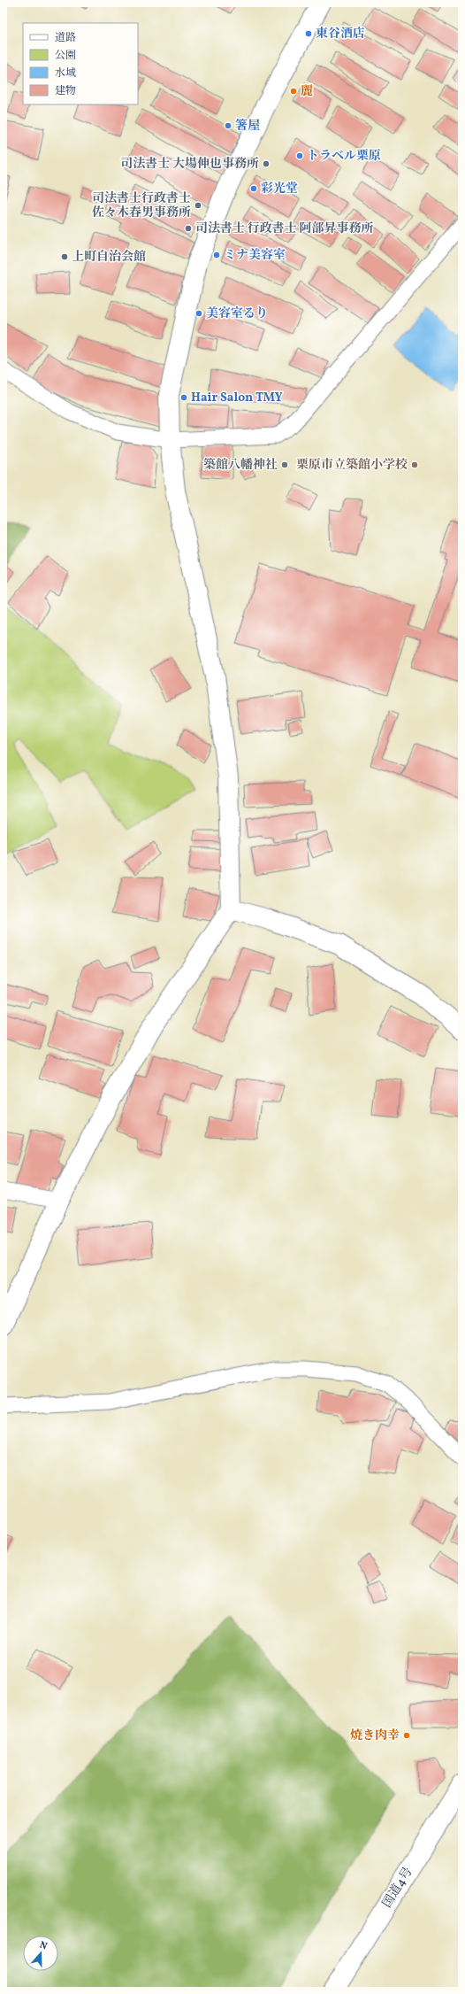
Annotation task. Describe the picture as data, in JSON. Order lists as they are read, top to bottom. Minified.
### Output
{"streets":{"main road":["国道4号"]},"places":["東谷酒店","麗","箸屋","トラベル栗原","司法書士 大場伸也事務所","彩光堂","司法書士行政書士 佐々木春男事務所","司法書士 行政書士 阿部昇事務所","ミナ美容室","上町自治会館","美容室るり","Hair Salon TMY","築館八幡神社","栗原市立築館小学校","焼き肉幸"],"legend":["道路","公園","水域","建物"],"north":"top"}
